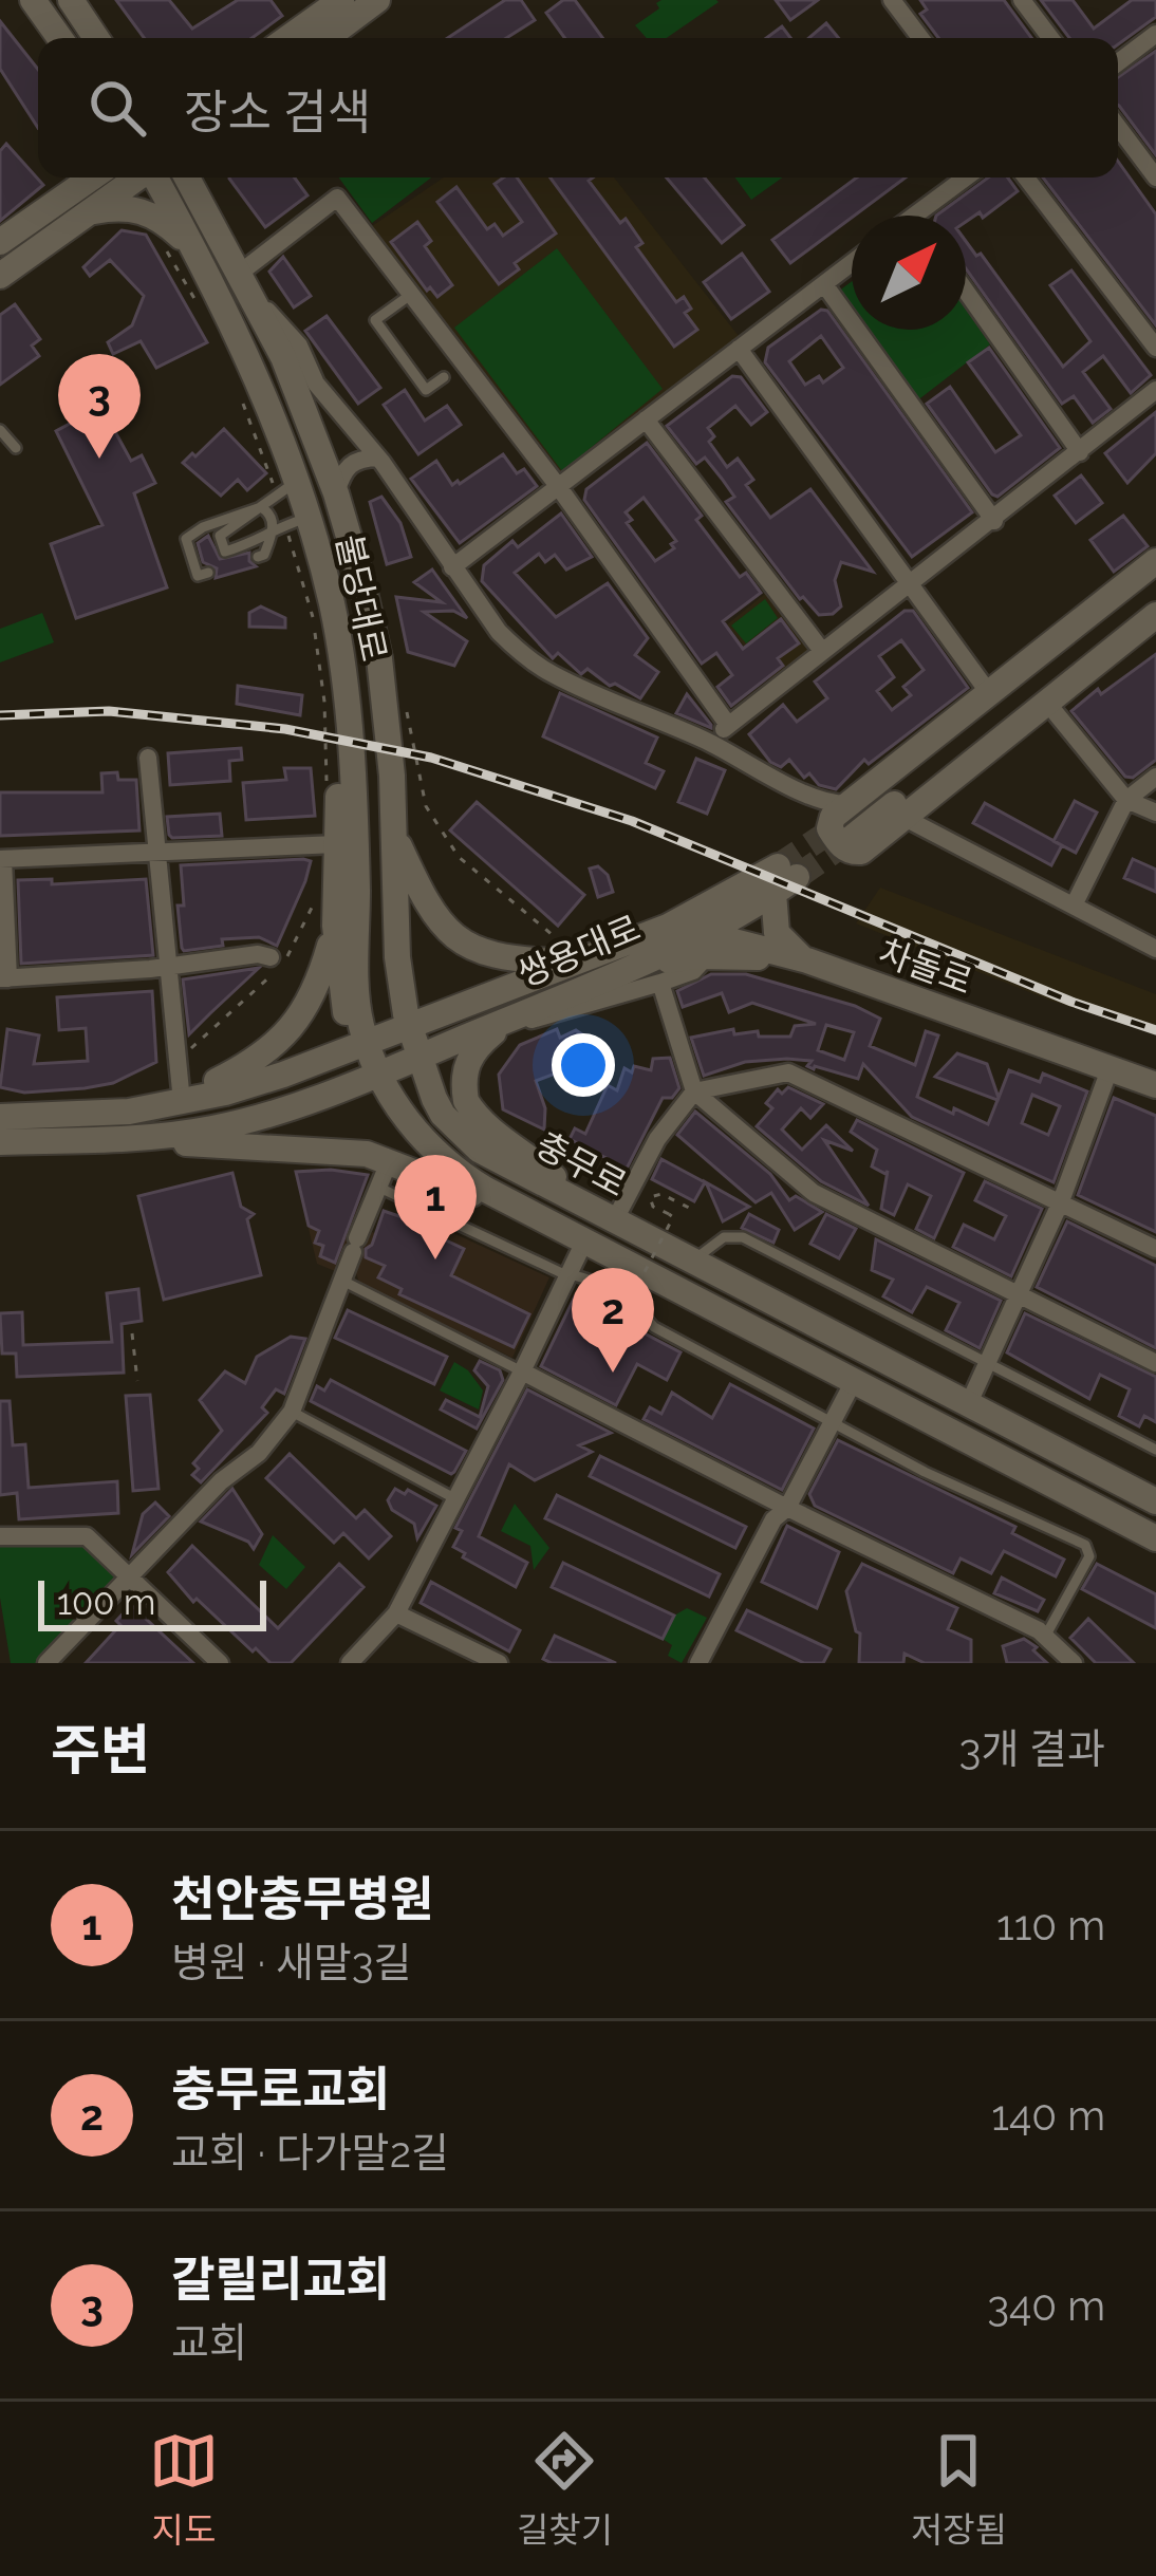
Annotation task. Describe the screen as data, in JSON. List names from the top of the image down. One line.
{"streets":{"main road":["불당대로","쌍용대로","차돌로","충무로"]},"crossings":[["불당대로","쌍용대로"],["불당대로","충무로"],["쌍용대로","차돌로"],["쌍용대로","충무로"]],"scale_bar":"100 m","north":"top right","page":{"search":"장소 검색","pins":["3","1","2"],"scale":"100 m","heading":["주변","3개 결과"],"list":[{"mark":"1","name":"천안충무병원","note":"병원 · 새말3길","value":"110 m"},{"mark":"2","name":"충무로교회","note":"교회 · 다가말2길","value":"140 m"},{"mark":"3","name":"갈릴리교회","note":"교회","value":"340 m"}],"nav":["지도","길찾기","저장됨"]}}
